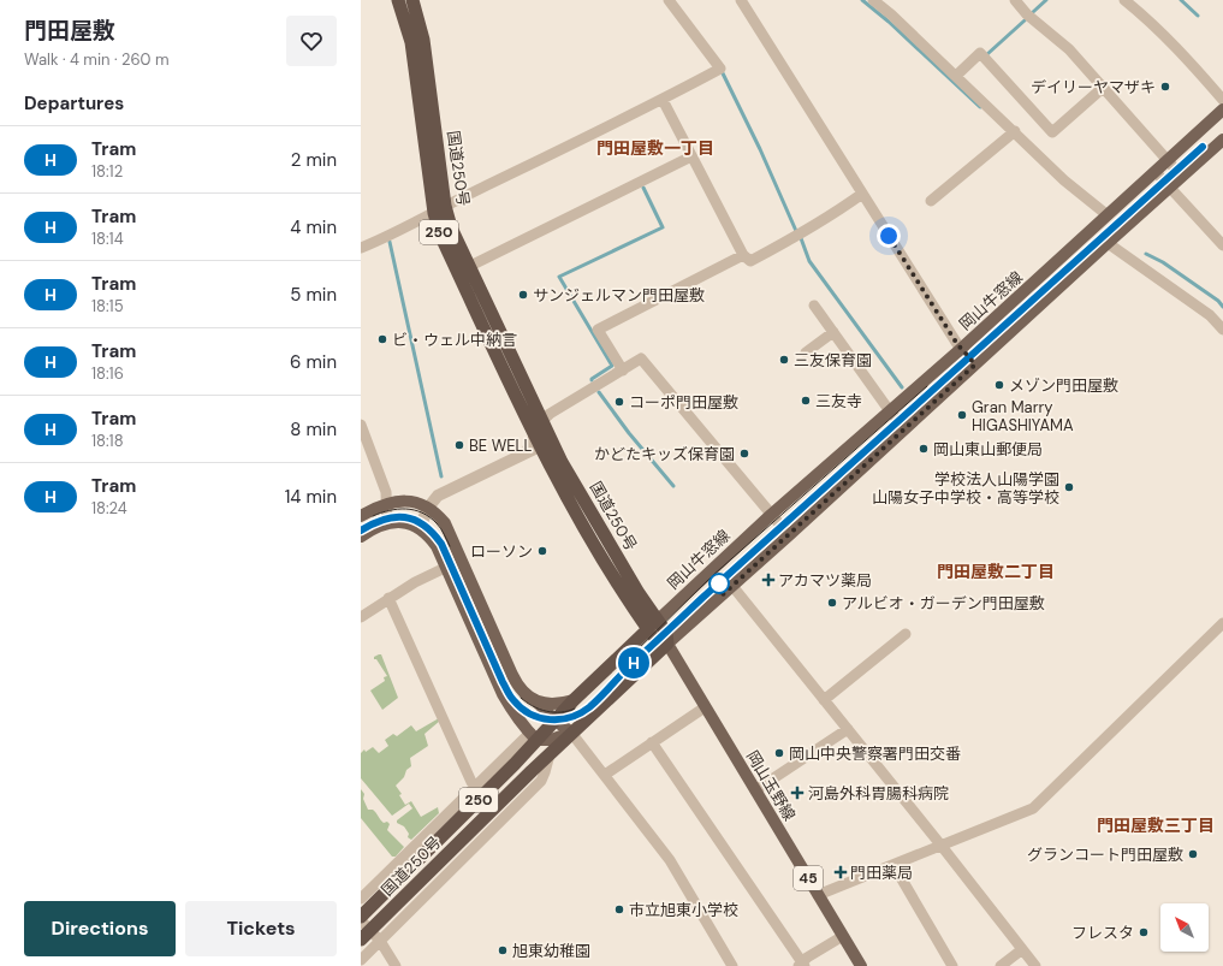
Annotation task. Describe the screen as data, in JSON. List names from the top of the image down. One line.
{"streets":{"highway":["国道250号","250"],"main road":["岡山牛窓線","岡山玉野線","45"]},"crossings":[["国道250号","岡山牛窓線"],["国道250号","岡山玉野線"]],"districts":["門田屋敷一丁目","門田屋敷二丁目","門田屋敷三丁目"],"places":{"other":["デイリーヤマザキ","サンジェルマン門田屋敷","ビ・ウェル中納言","三友保育園","メゾン門田屋敷","三友寺","コーポ門田屋敷","Gran Marry HIGASHIYAMA","BE WELL","岡山東山郵便局","かどたキッズ保育園","学校法人山陽学園 山陽女子中学校・高等学校","ローソン","アルビオ・ガーデン門田屋敷","岡山中央警察署門田交番","グランコート門田屋敷","市立旭東小学校","フレスタ","旭東幼稚園"],"health":["アカマツ薬局","河島外科胃腸科病院","門田薬局"]},"lines":["tram line H"],"north":"top left","page":{"heading":[["門田屋敷","Walk · 4 min · 260 m"],"Departures"],"on_map":"H","list":[{"mark":"H","name":"Tram","note":"18:12","value":"2 min"},{"mark":"H","name":"Tram","note":"18:14","value":"4 min"},{"mark":"H","name":"Tram","note":"18:15","value":"5 min"},{"mark":"H","name":"Tram","note":"18:16","value":"6 min"},{"mark":"H","name":"Tram","note":"18:18","value":"8 min"},{"mark":"H","name":"Tram","note":"18:24","value":"14 min"}],"buttons":["Directions","Tickets"]}}
